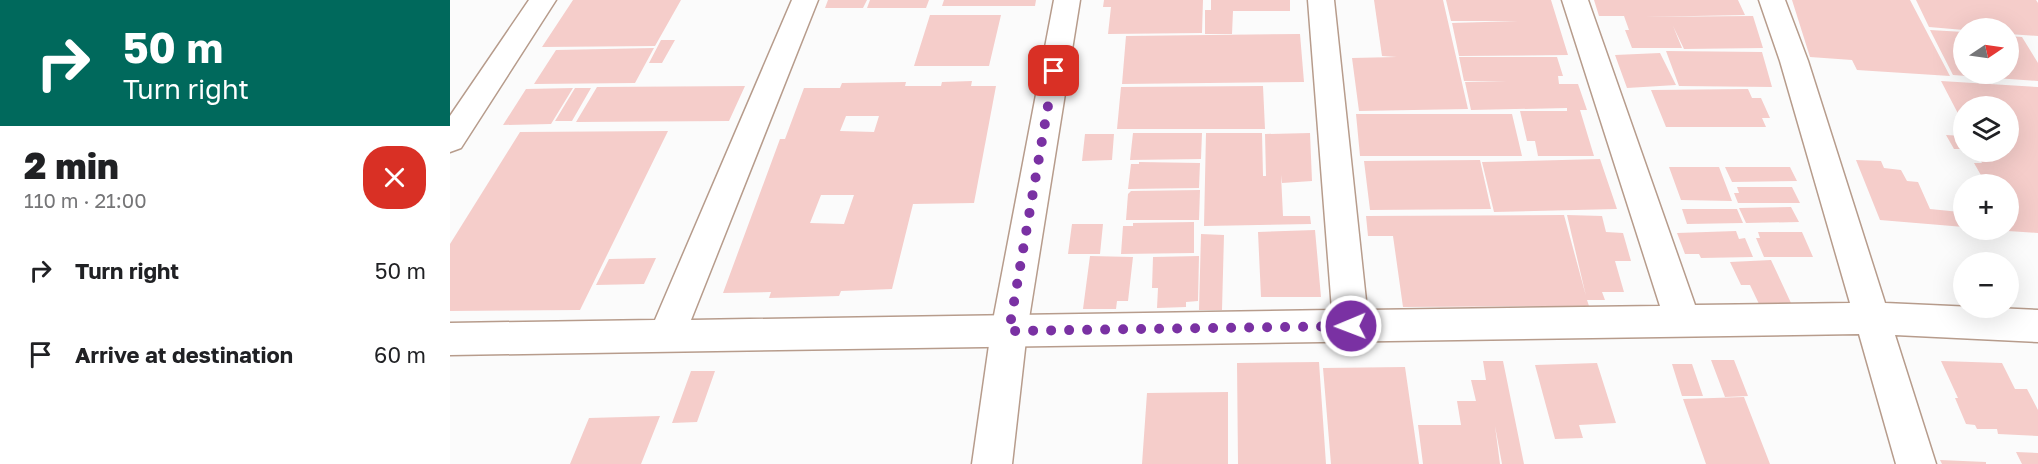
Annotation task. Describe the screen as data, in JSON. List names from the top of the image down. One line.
{"north":"right","page":{"turn":["50 m","Turn right"],"map_buttons":["+","−"],"heading":["2 min","110 m · 21:00"],"list":[{"name":"Turn right","value":"50 m"},{"name":"Arrive at destination","value":"60 m"}]}}
